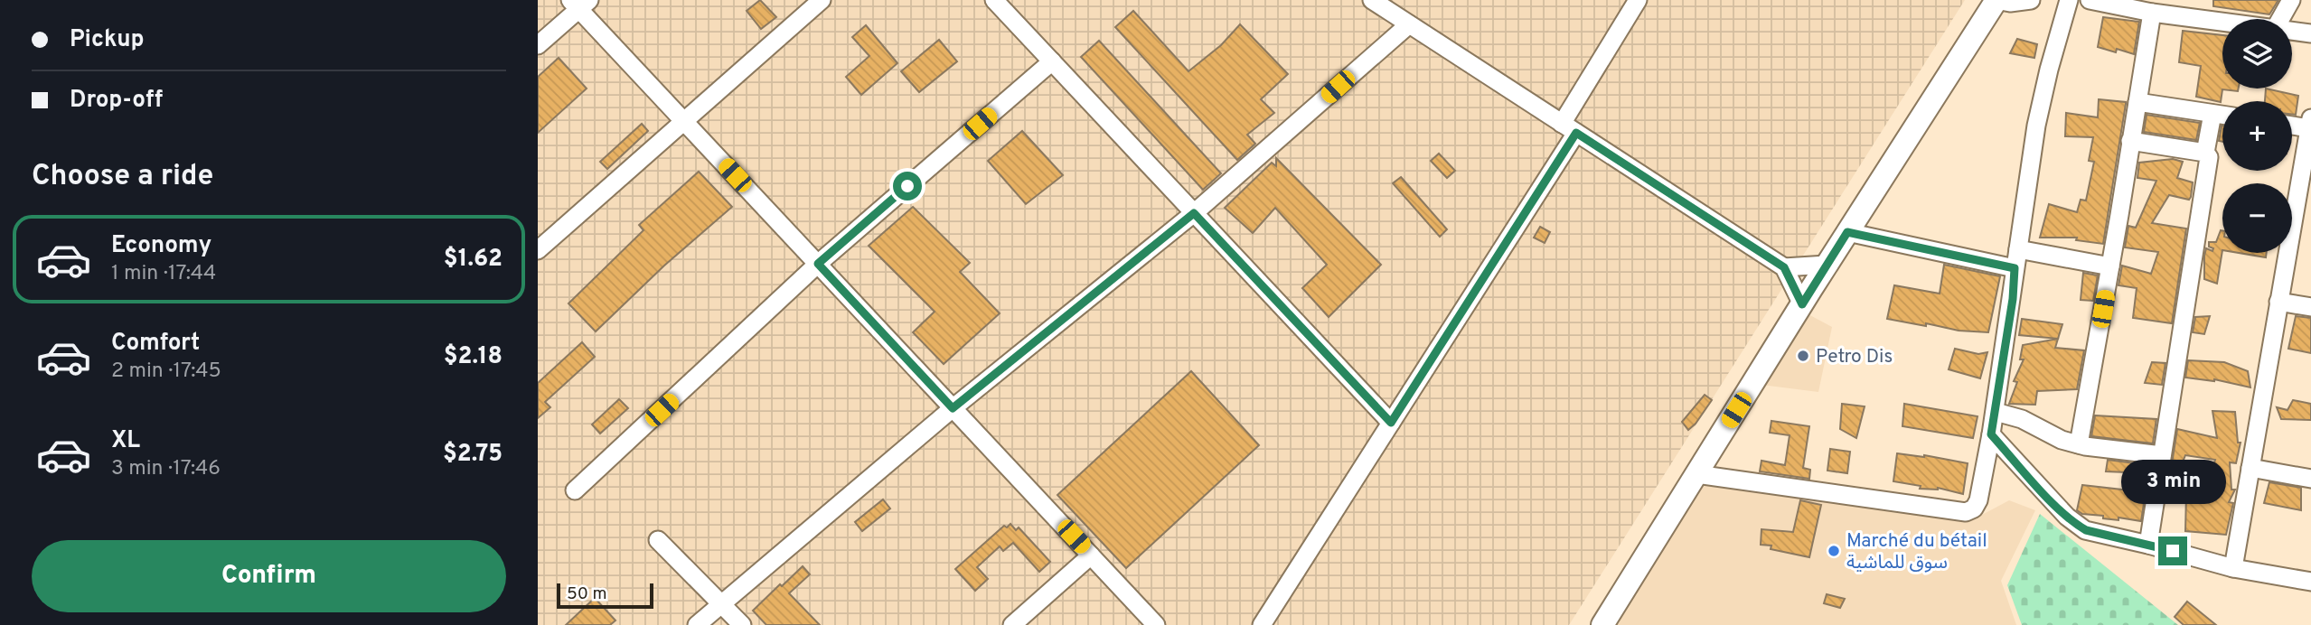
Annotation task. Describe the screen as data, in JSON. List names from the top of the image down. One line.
{"places":["Petro Dis","Marché du bétail سوق للماشية"],"scale_bar":"50 m","page":{"banner":["Pickup","Drop-off"],"map_buttons":["+","−"],"heading":"Choose a ride","list":[{"name":"Economy","note":"1 min · 17:44","value":"$1.62"},{"name":"Comfort","note":"2 min · 17:45","value":"$2.18"},{"name":"XL","note":"3 min · 17:46","value":"$2.75"}],"bubble":"3 min","buttons":"Confirm","scale":"50 m"}}
